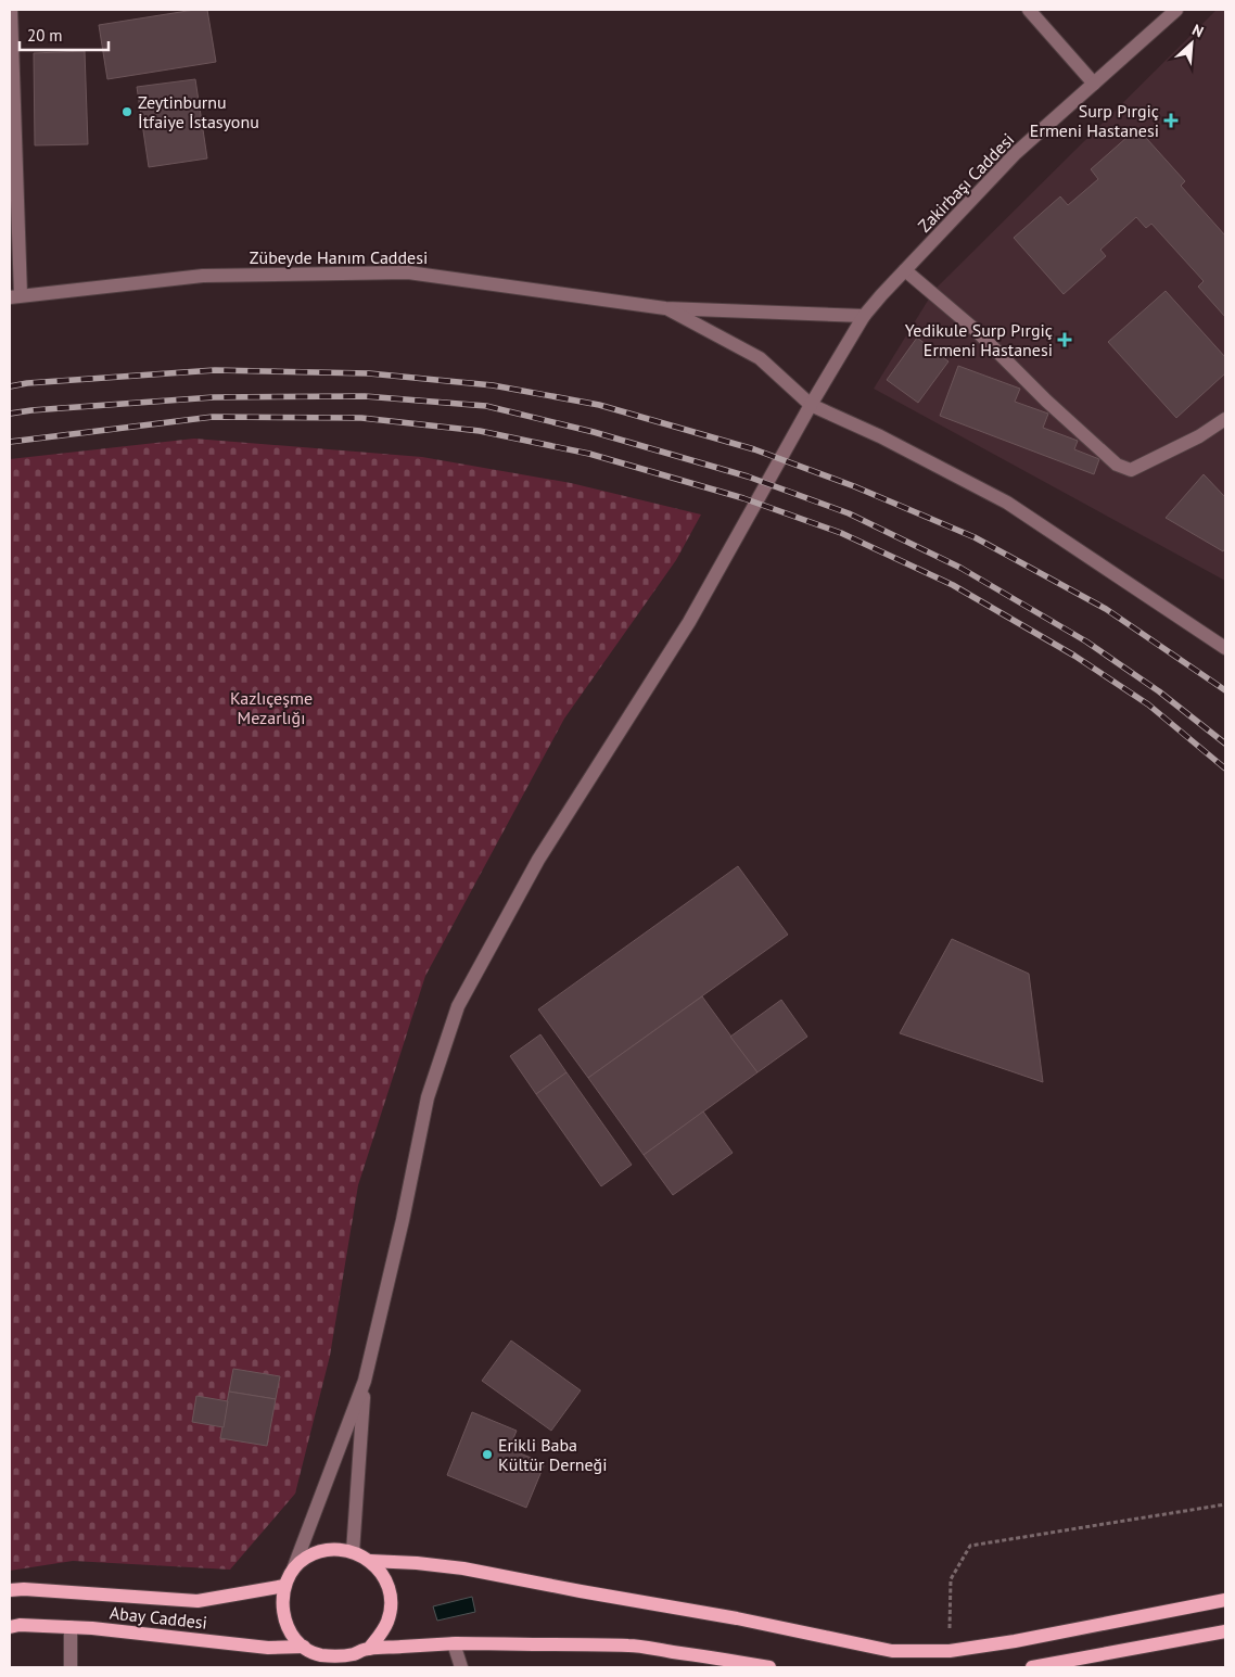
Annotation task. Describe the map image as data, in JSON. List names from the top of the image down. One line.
{"streets":{"main road":["Abay Caddesi"],"street":["Zakirbaşı Caddesi","Zübeyde Hanım Caddesi"]},"parks":["Kazlıçeşme Mezarlığı"],"places":{"other":["Zeytinburnu İtfaiye İstasyonu","Erikli Baba Kültür Derneği"],"health":["Surp Pırgiç Ermeni Hastanesi","Yedikule Surp Pırgiç Ermeni Hastanesi"]},"scale_bar":"20 m","north":"top right"}
